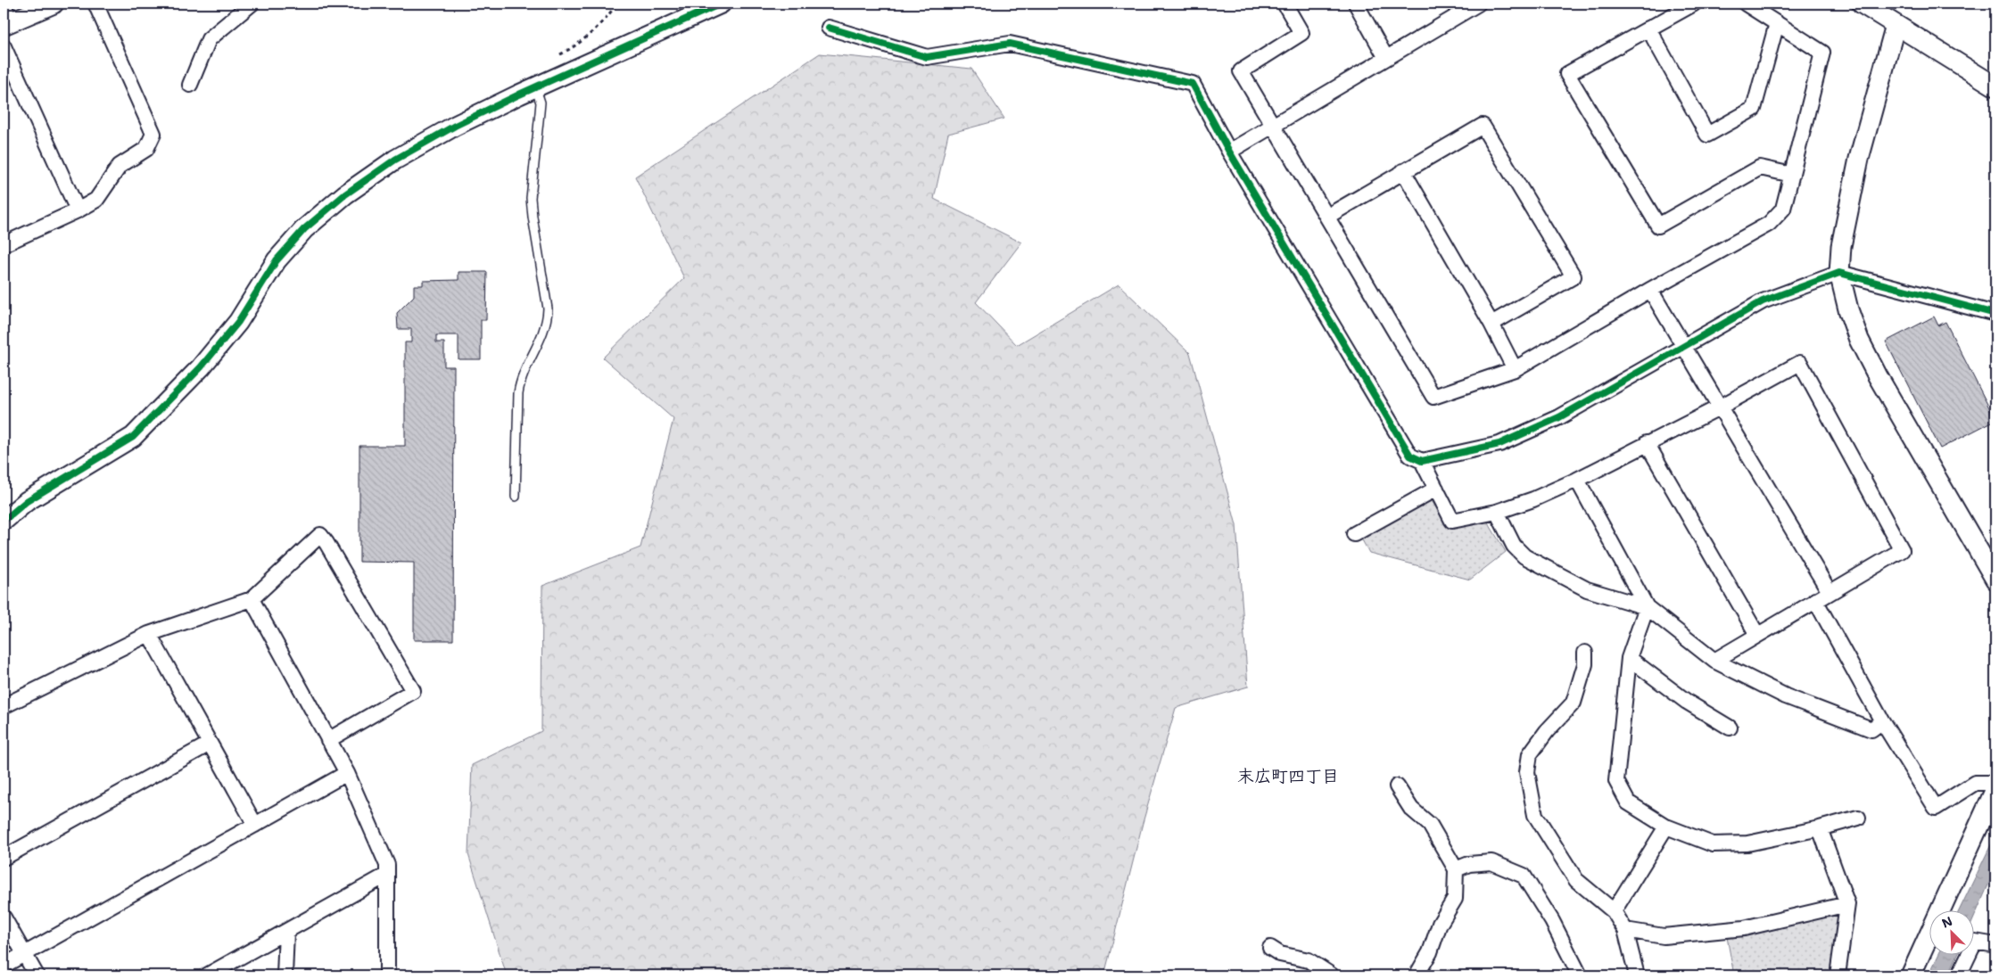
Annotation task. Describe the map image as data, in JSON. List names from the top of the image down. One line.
{"districts":["末広町四丁目"],"north":"top left"}
